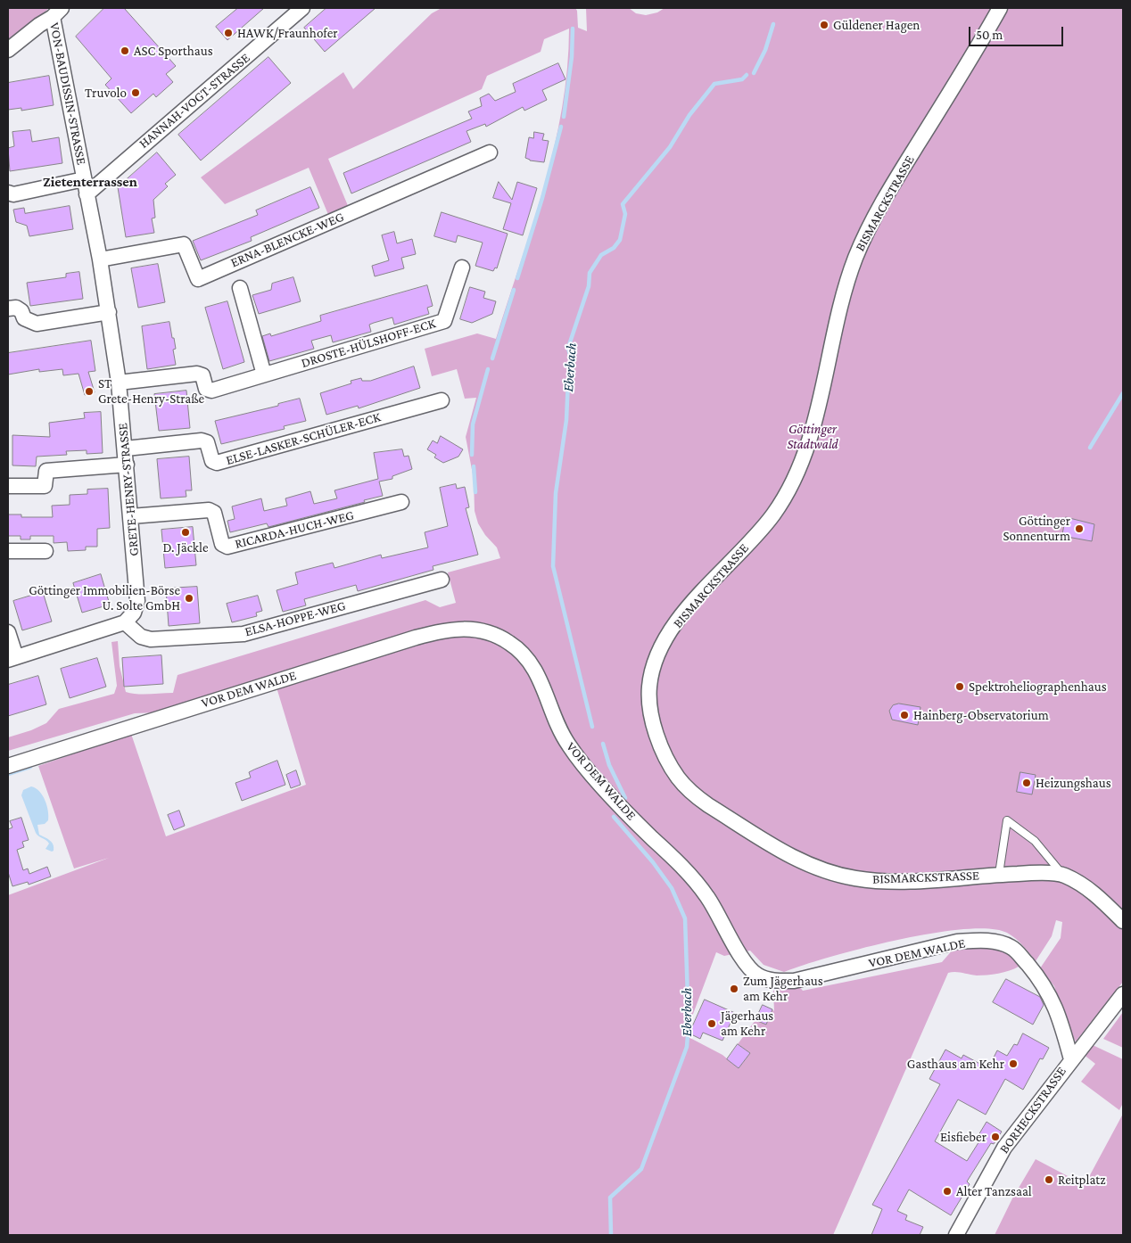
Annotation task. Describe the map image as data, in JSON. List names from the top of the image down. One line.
{"streets":{"street":["VON-BAUDISSIN-STRASSE","HANNAH-VOGT-STRASSE","BISMARCKSTRASSE","ERNA-BLENCKE-WEG","DROSTE-HÜLSHOFF-ECK","ELSE-LASKER-SCHÜLER-ECK","GRETE-HENRY-STRASSE","RICARDA-HUCH-WEG","ELSA-HOPPE-WEG","VOR DEM WALDE","BORHECKSTRASSE"]},"crossings":[["VON-BAUDISSIN-STRASSE","GRETE-HENRY-STRASSE"],["HANNAH-VOGT-STRASSE","GRETE-HENRY-STRASSE"],["ERNA-BLENCKE-WEG","GRETE-HENRY-STRASSE"],["DROSTE-HÜLSHOFF-ECK","GRETE-HENRY-STRASSE"],["ELSE-LASKER-SCHÜLER-ECK","GRETE-HENRY-STRASSE"],["GRETE-HENRY-STRASSE","RICARDA-HUCH-WEG"],["GRETE-HENRY-STRASSE","ELSA-HOPPE-WEG"],["VOR DEM WALDE","BORHECKSTRASSE"]],"districts":["Zietenterrassen"],"water":["Eberbach"],"parks":["Göttinger Stadtwald"],"places":["Güldener Hagen","HAWK/Fraunhofer","ASC Sporthaus","Truvolo","ST Grete-Henry-Straße","Göttinger Sonnenturm","D. Jäckle","Göttinger Immobilien-Börse U. Solte GmbH","Spektroheliographenhaus","Hainberg-Observatorium","Heizungshaus","Zum Jägerhaus am Kehr","Jägerhaus am Kehr","Gasthaus am Kehr","Eisfieber","Reitplatz","Alter Tanzsaal"],"scale_bar":"50 m"}
